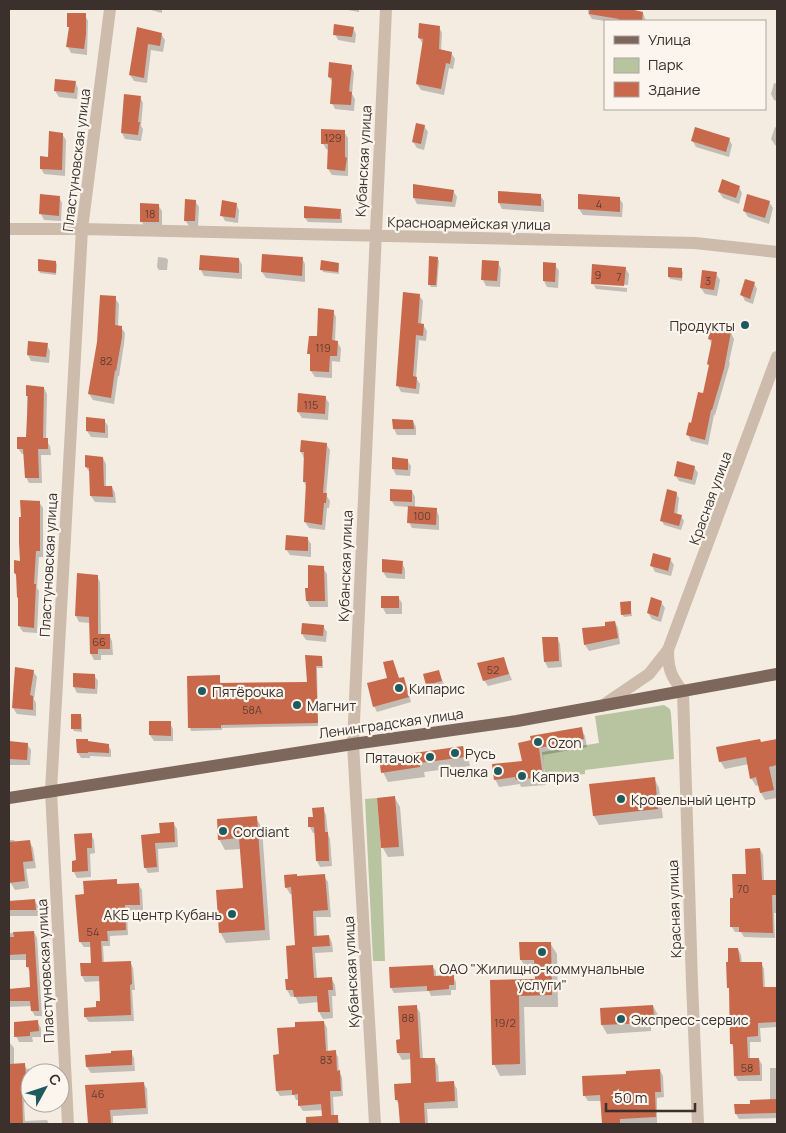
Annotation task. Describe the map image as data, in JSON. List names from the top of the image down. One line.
{"streets":{"main road":["Ленинградская улица"],"street":["Пластуновская улица","Кубанская улица","Красноармейская улица","Красная улица"]},"crossings":[["Пластуновская улица","Красноармейская улица"],["Пластуновская улица","Ленинградская улица"],["Кубанская улица","Красноармейская улица"],["Кубанская улица","Ленинградская улица"],["Красная улица","Ленинградская улица"]],"places":["Продукты","Кипарис","Пятёрочка","Магнит","Ozon","Русь","Пятачок","Пчелка","Каприз","Кровельный центр","Cordiant","АКБ центр Кубань","ОАО \"Жилищно-коммунальные услуги\"","Экспресс-сервис"],"house_numbers":["129","4","18","9","7","3","119","82","115","100","66","52","58А","70","54","88","19/2","83","58","46"],"legend":["Улица","Парк","Здание"],"scale_bar":"50 m","north":"top right"}
